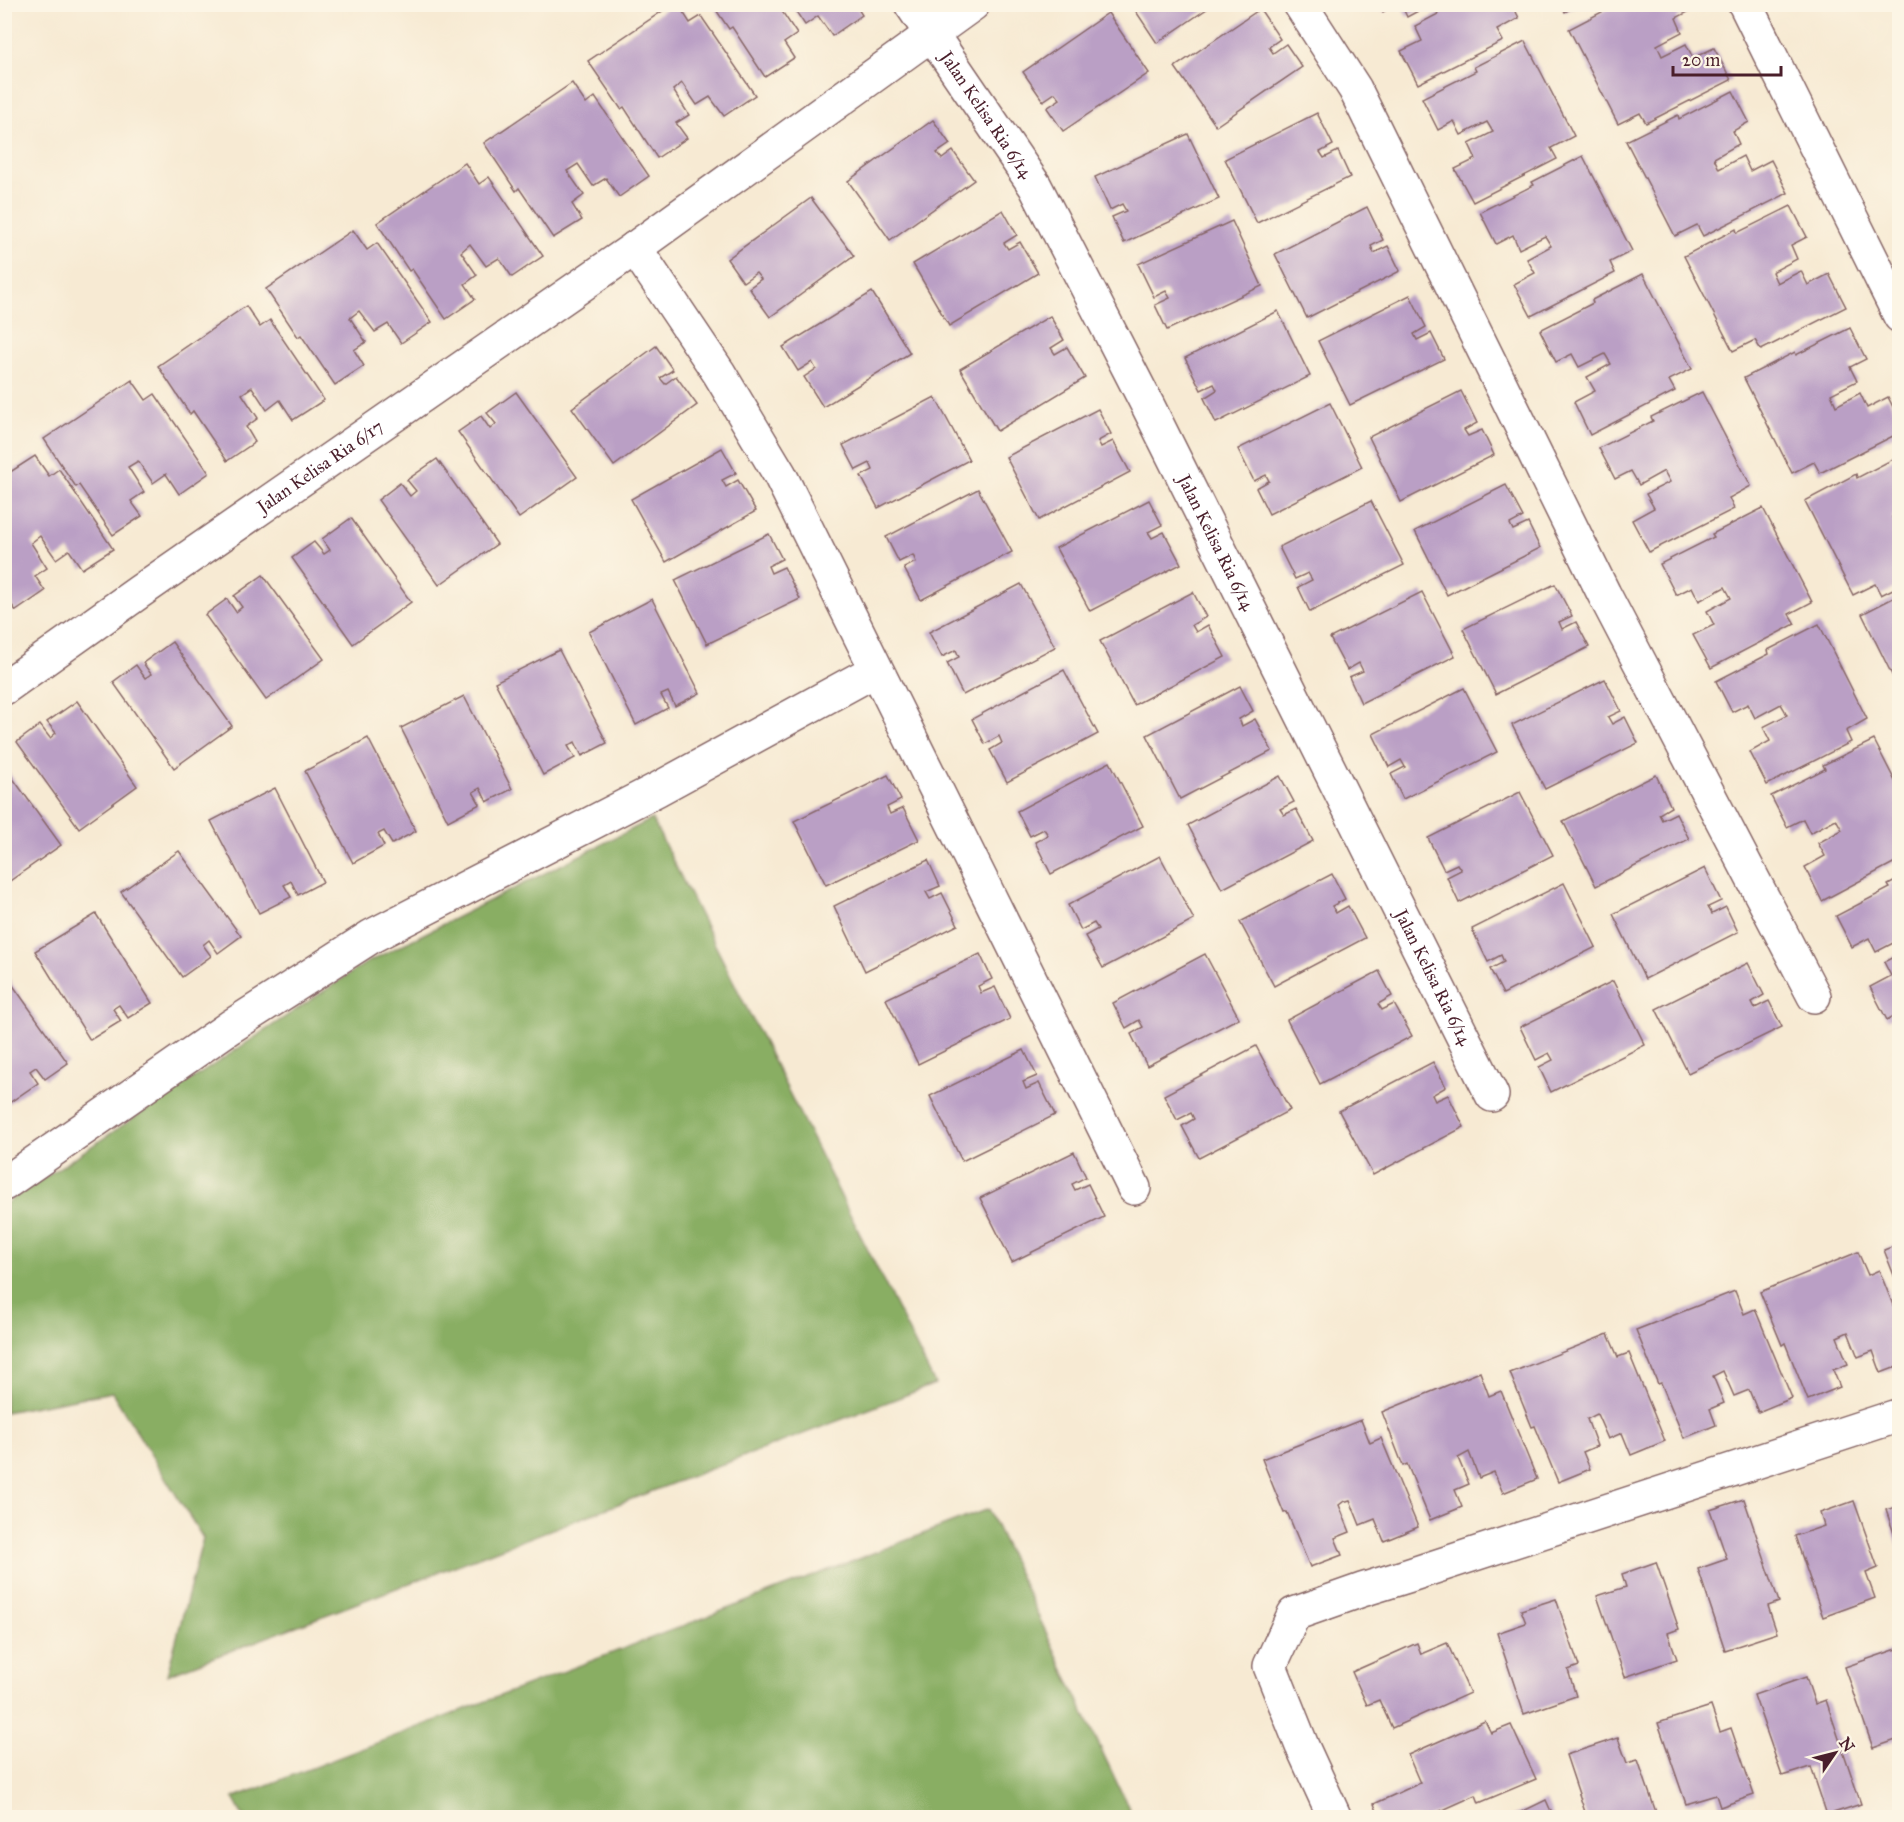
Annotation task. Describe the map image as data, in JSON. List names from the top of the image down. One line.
{"streets":{"street":["Jalan Kelisa Ria 6/14","Jalan Kelisa Ria 6/17"]},"crossings":[["Jalan Kelisa Ria 6/14","Jalan Kelisa Ria 6/17"]],"scale_bar":"20 m","north":"top right"}
